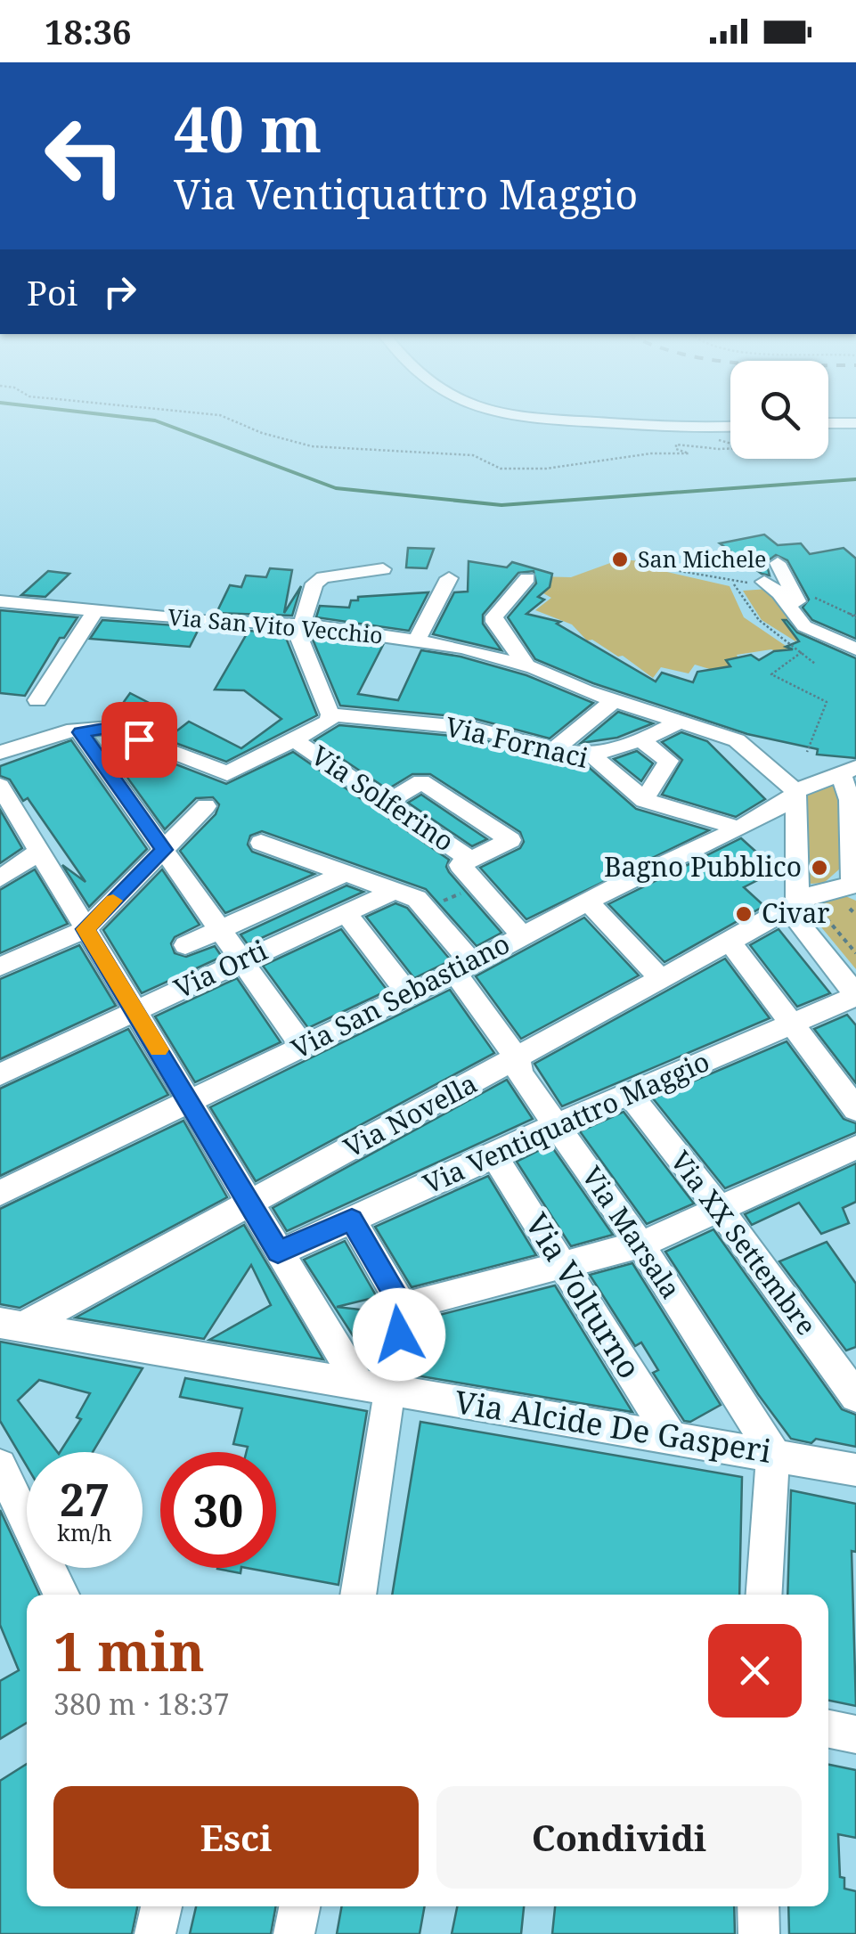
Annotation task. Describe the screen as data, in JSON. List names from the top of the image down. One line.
{"streets":{"street":["Via San Vito Vecchio","Via Fornaci","Via Solferino","Via Orti","Via San Sebastiano","Via Novella","Via Ventiquattro Maggio","Via Marsala","Via XX Settembre","Via Volturno","Via Alcide De Gasperi"]},"crossings":[["Via San Vito Vecchio","Via San Sebastiano"],["Via Fornaci","Via San Sebastiano"],["Via Solferino","Via San Sebastiano"],["Via San Sebastiano","Via Marsala"],["Via Novella","Via Marsala"],["Via Novella","Via Alcide De Gasperi"],["Via Ventiquattro Maggio","Via Marsala"],["Via Ventiquattro Maggio","Via XX Settembre"],["Via Ventiquattro Maggio","Via Volturno"],["Via Marsala","Via Alcide De Gasperi"],["Via Volturno","Via Alcide De Gasperi"]],"places":["San Michele","Bagno Pubblico","Civar"],"page":{"status":"18:36","turn":["40 m","Via Ventiquattro Maggio"],"then":"Poi","speed":"27 km/h","limit":"30","heading":["1 min","380 m · 18:37"],"buttons":["Esci","Condividi"]}}
